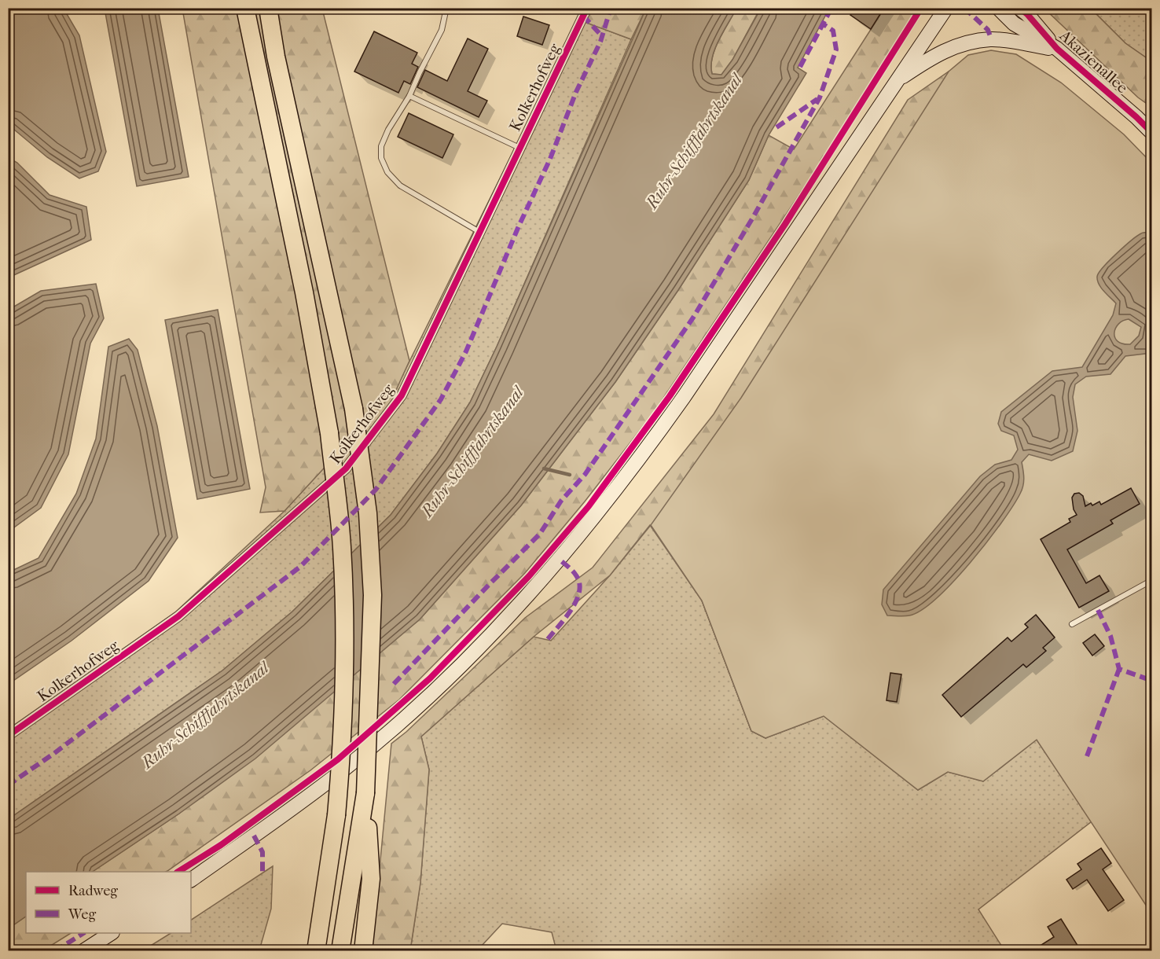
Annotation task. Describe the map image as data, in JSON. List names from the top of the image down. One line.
{"streets":{"main road":["Akazienallee"],"street":["Kolkerhofweg"]},"water":["Ruhr-Schifffahrtskanal"],"legend":["Radweg","Weg"]}
